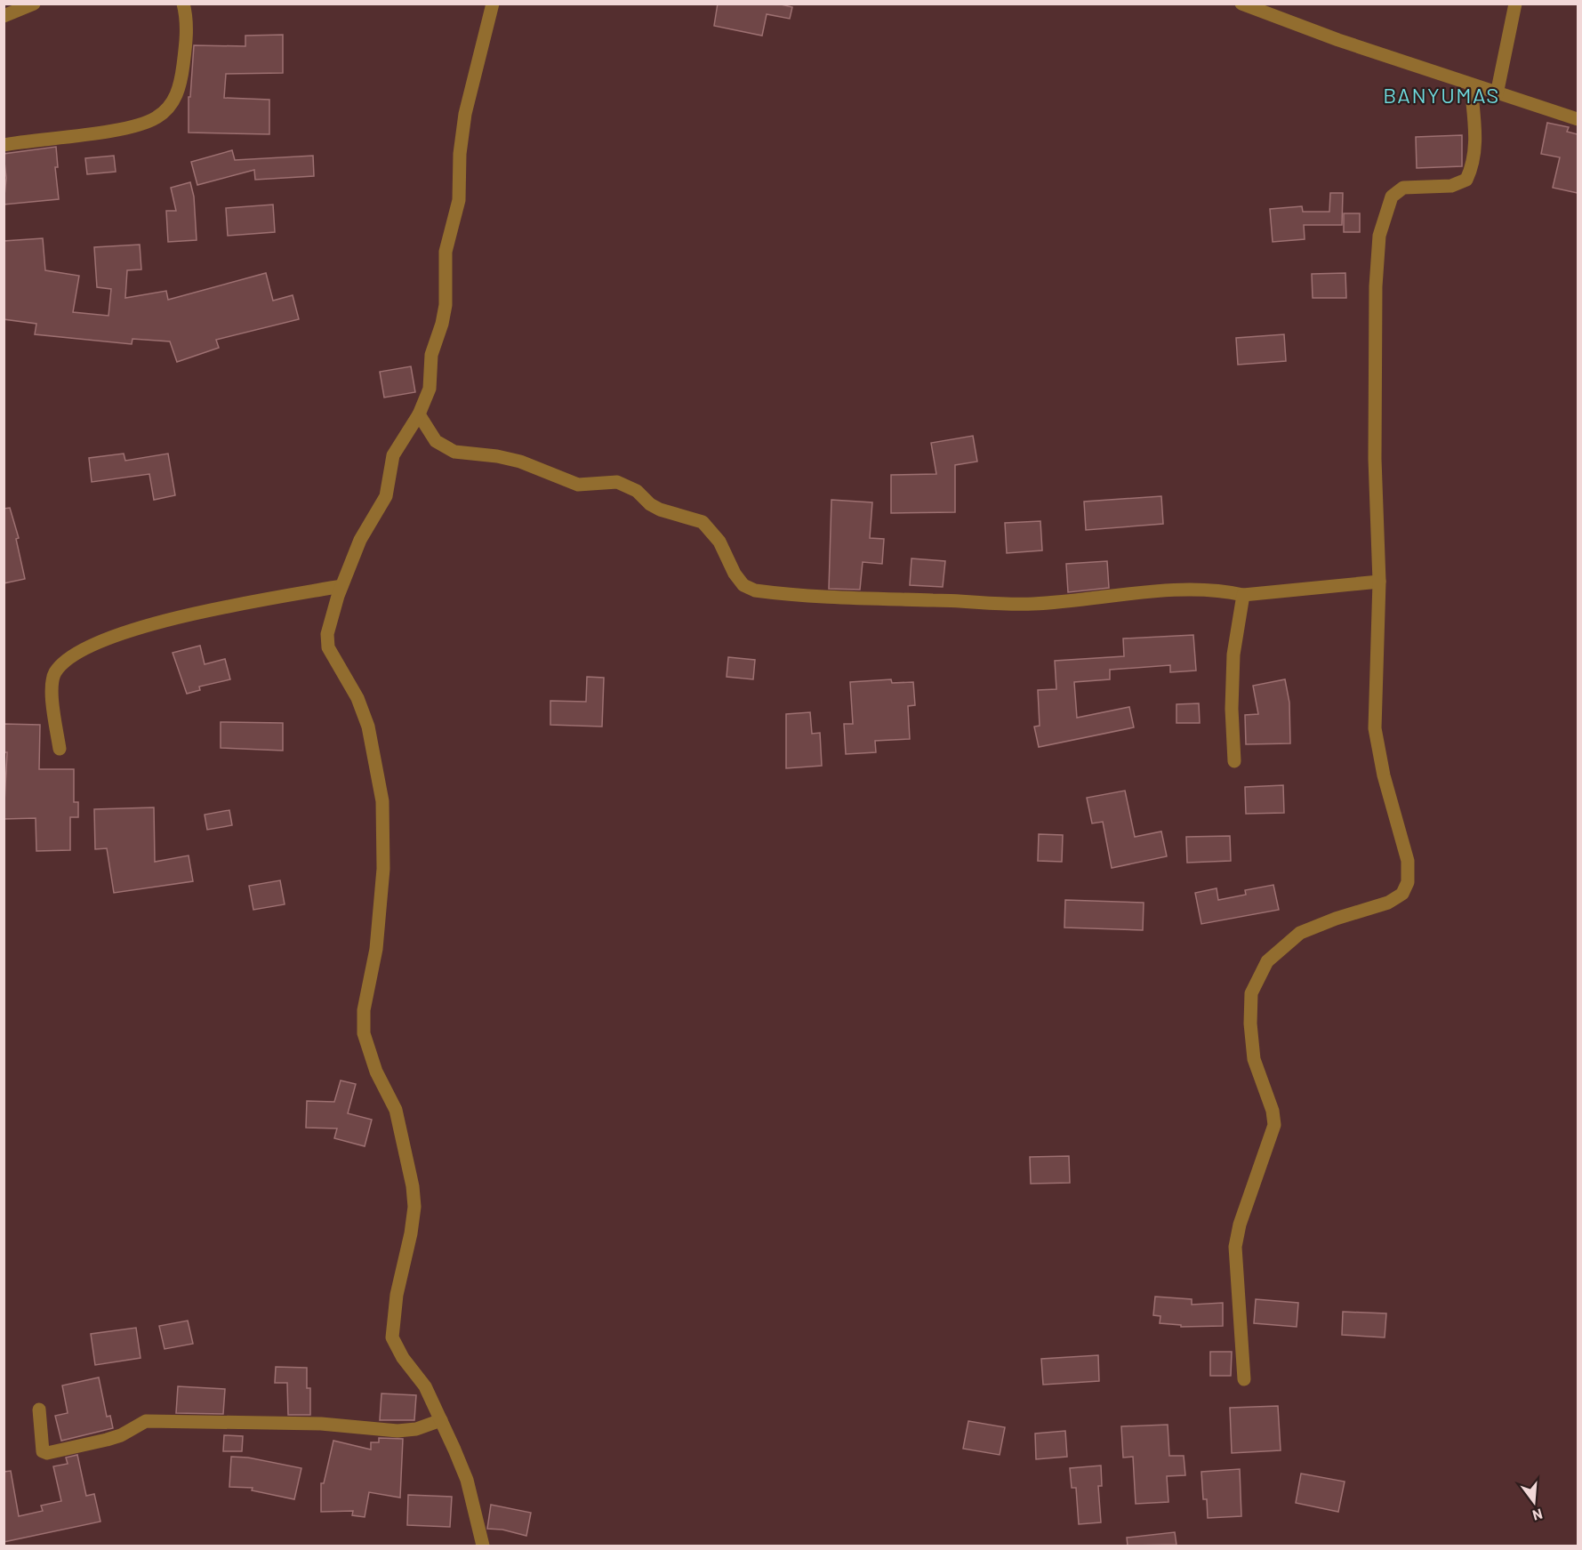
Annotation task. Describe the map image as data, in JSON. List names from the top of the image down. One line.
{"districts":["BANYUMAS"],"north":"bottom"}
